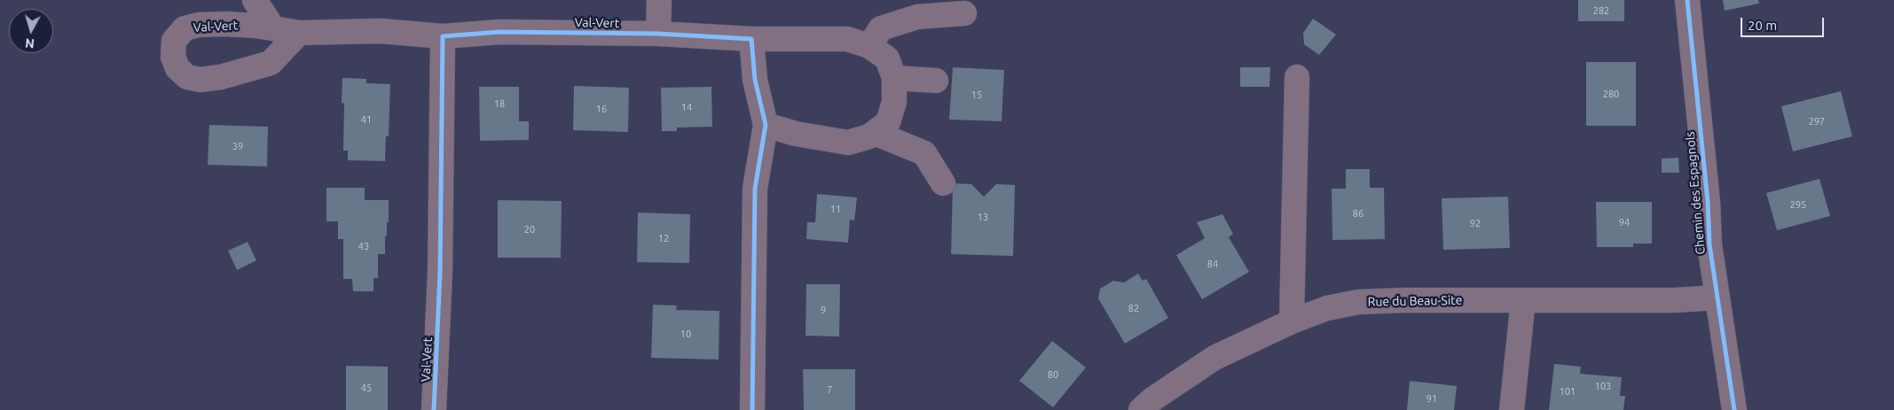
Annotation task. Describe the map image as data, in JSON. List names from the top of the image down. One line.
{"streets":{"street":["Val-Vert","Chemin des Espagnols","Rue du Beau-Site"]},"crossings":[["Chemin des Espagnols","Rue du Beau-Site"]],"house_numbers":["282","280","15","18","14","16","41","297","39","295","11","86","13","94","92","20","12","43","84","82","9","10","80","103","45","7","101","91"],"scale_bar":"20 m","north":"bottom"}
